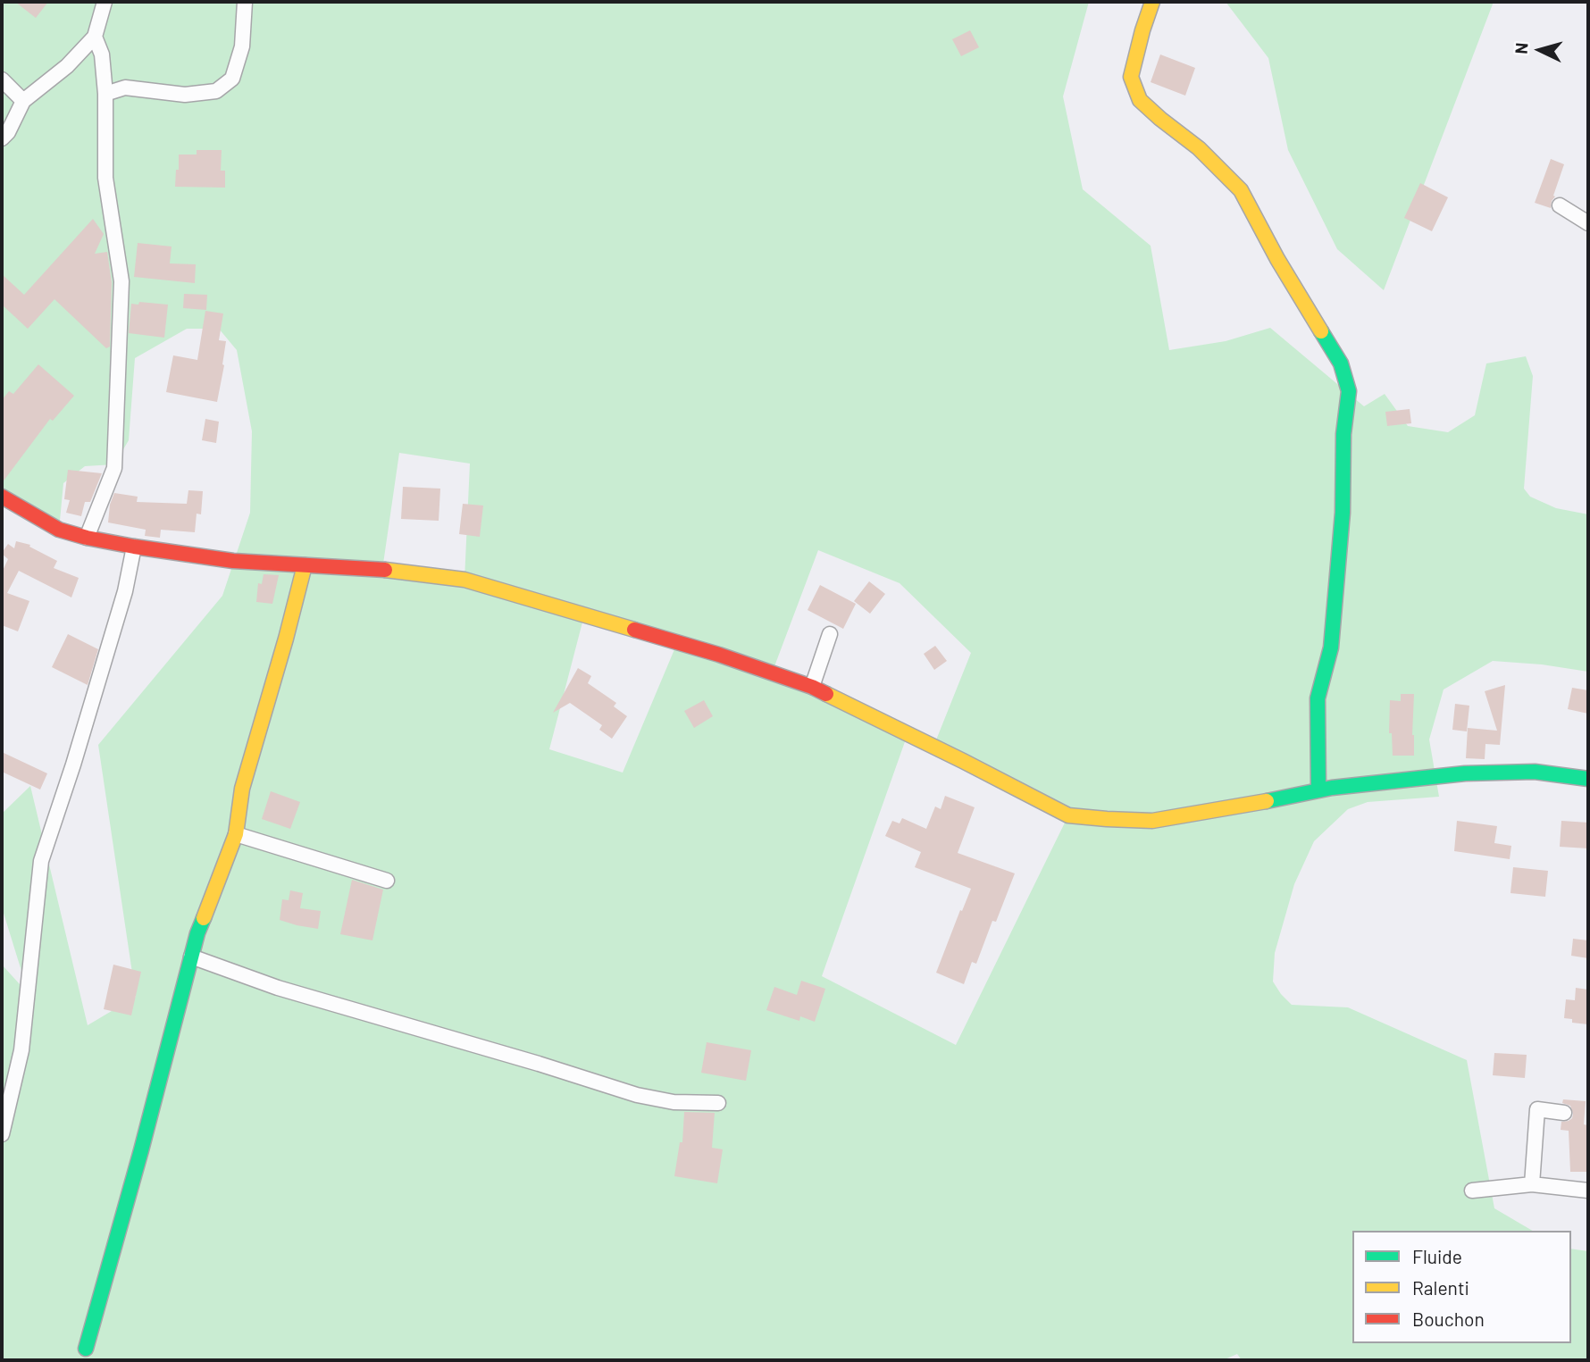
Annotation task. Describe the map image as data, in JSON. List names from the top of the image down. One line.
{"legend":["Fluide","Ralenti","Bouchon"],"north":"left"}
